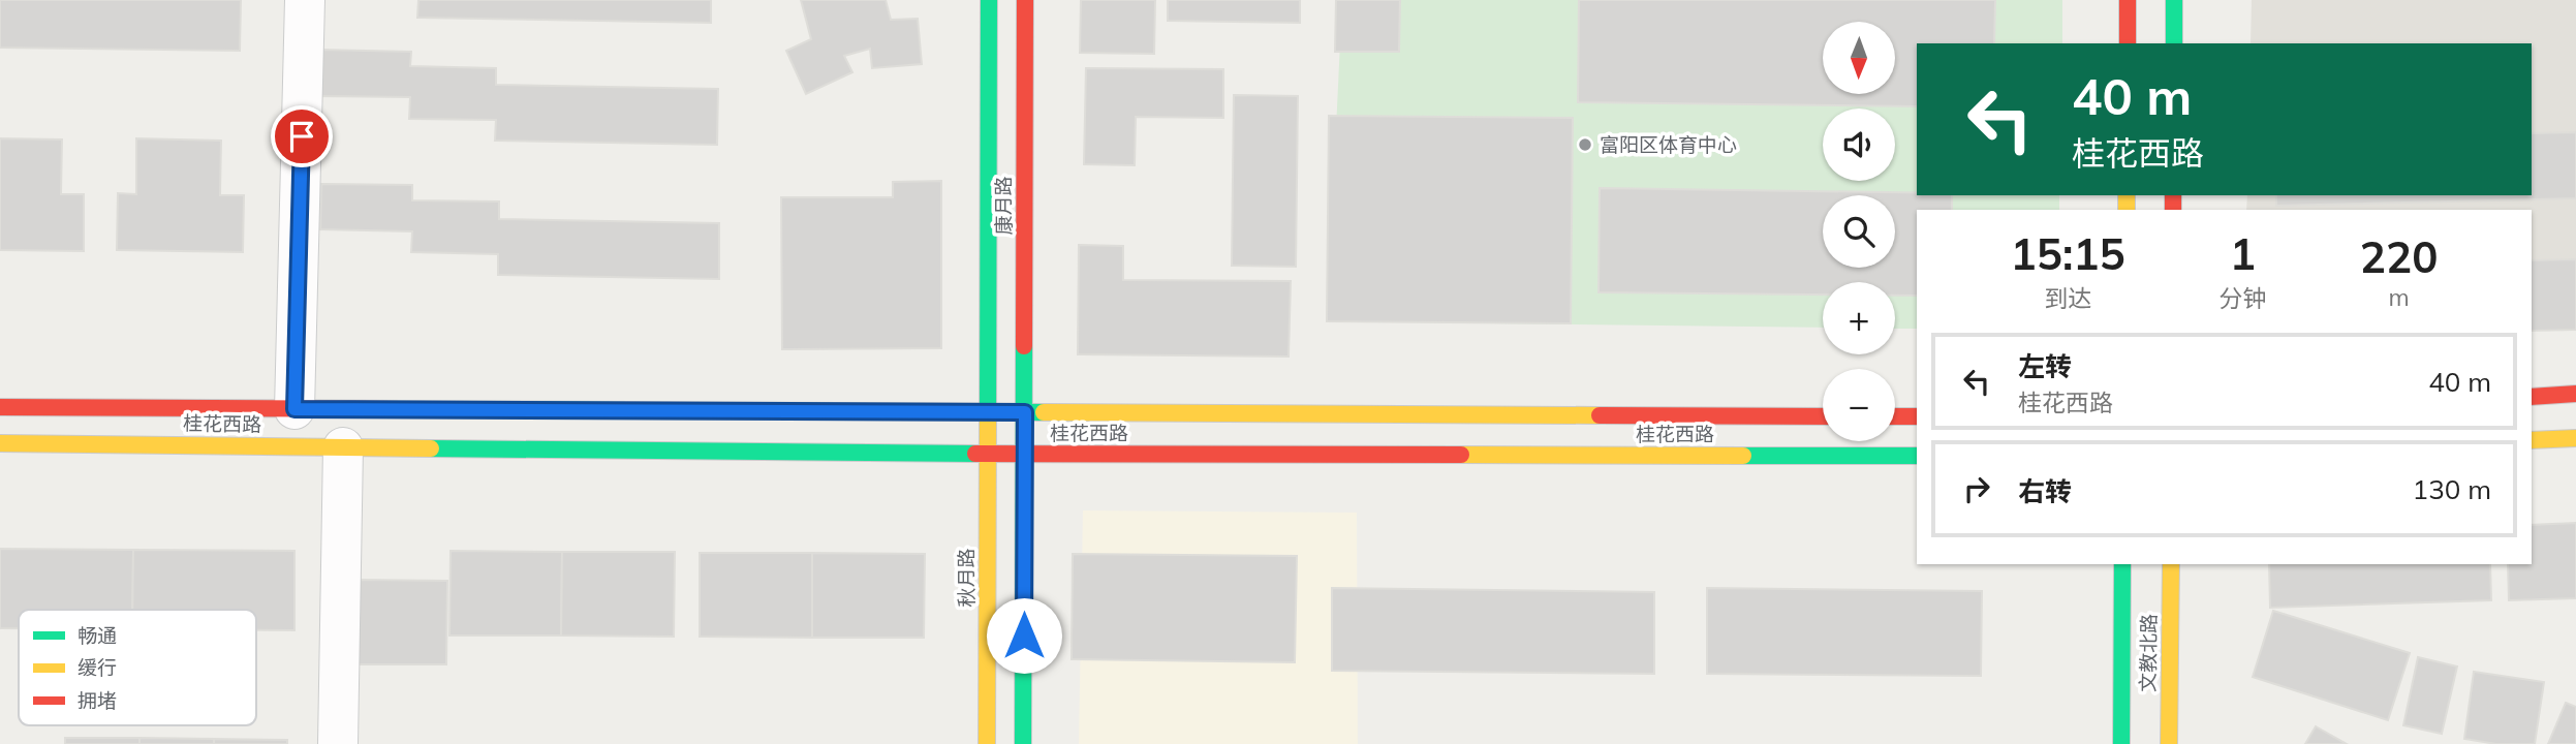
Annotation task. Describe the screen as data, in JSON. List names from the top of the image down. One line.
{"streets":{"main road":["康月路","桂花西路","秋月路","文教北路"]},"crossings":[["康月路","桂花西路"],["康月路","秋月路"],["桂花西路","秋月路"]],"places":["富阳区体育中心"],"legend":["畅通","缓行","拥堵"],"north":"bottom","page":{"map_buttons":["+","−"],"turn":["40 m","桂花西路"],"eta":["15:15","到达","1","分钟","220","m"],"list":[{"name":"左转","note":"桂花西路","value":"40 m"},{"name":"右转","value":"130 m"}]}}
